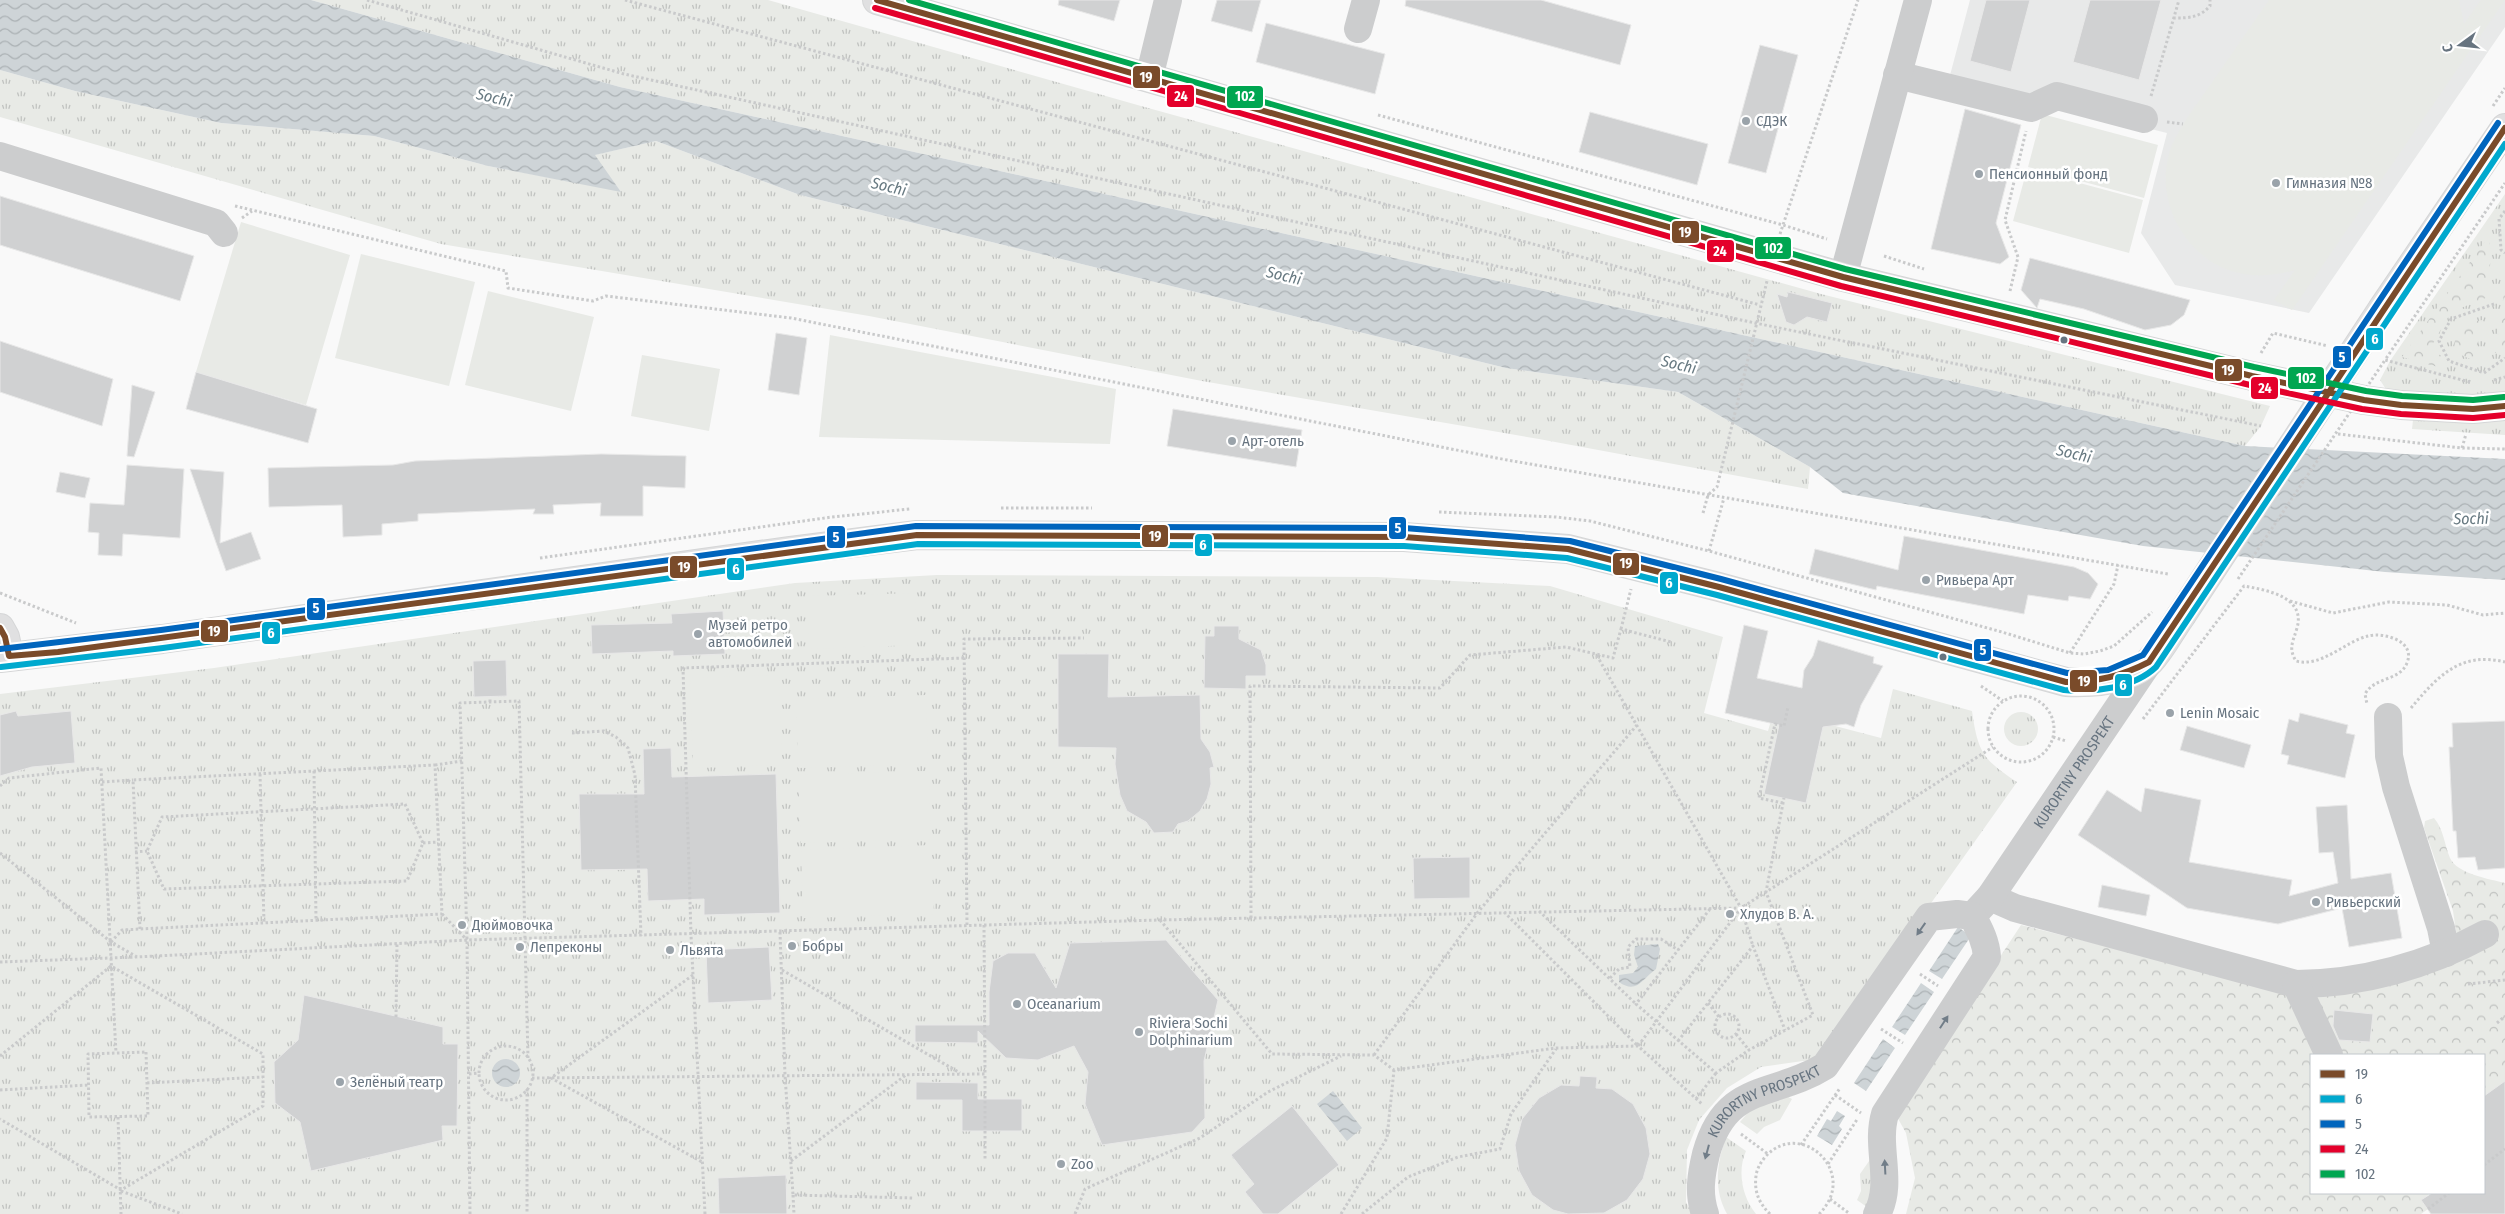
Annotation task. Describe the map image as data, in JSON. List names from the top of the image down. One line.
{"streets":{"main road":["KURORTNY PROSPEKT"]},"water":["Sochi"],"places":["СДЭК","Пенсионный фонд","Гимназия №8","Арт-отель","Ривьера Арт","Музей ретро автомобилей","Lenin Mosaic","Ривьерский","Хлудов В. А.","Дюймовочка","Бобры","Лепреконы","Львята","Oceanarium","Riviera Sochi Dolphinarium","Зелёный театр","Zoo"],"lines":["transit line 19","transit line 102","transit line 24","transit line 5","transit line 6"],"legend":["19","6","5","24","102"],"north":"left"}
